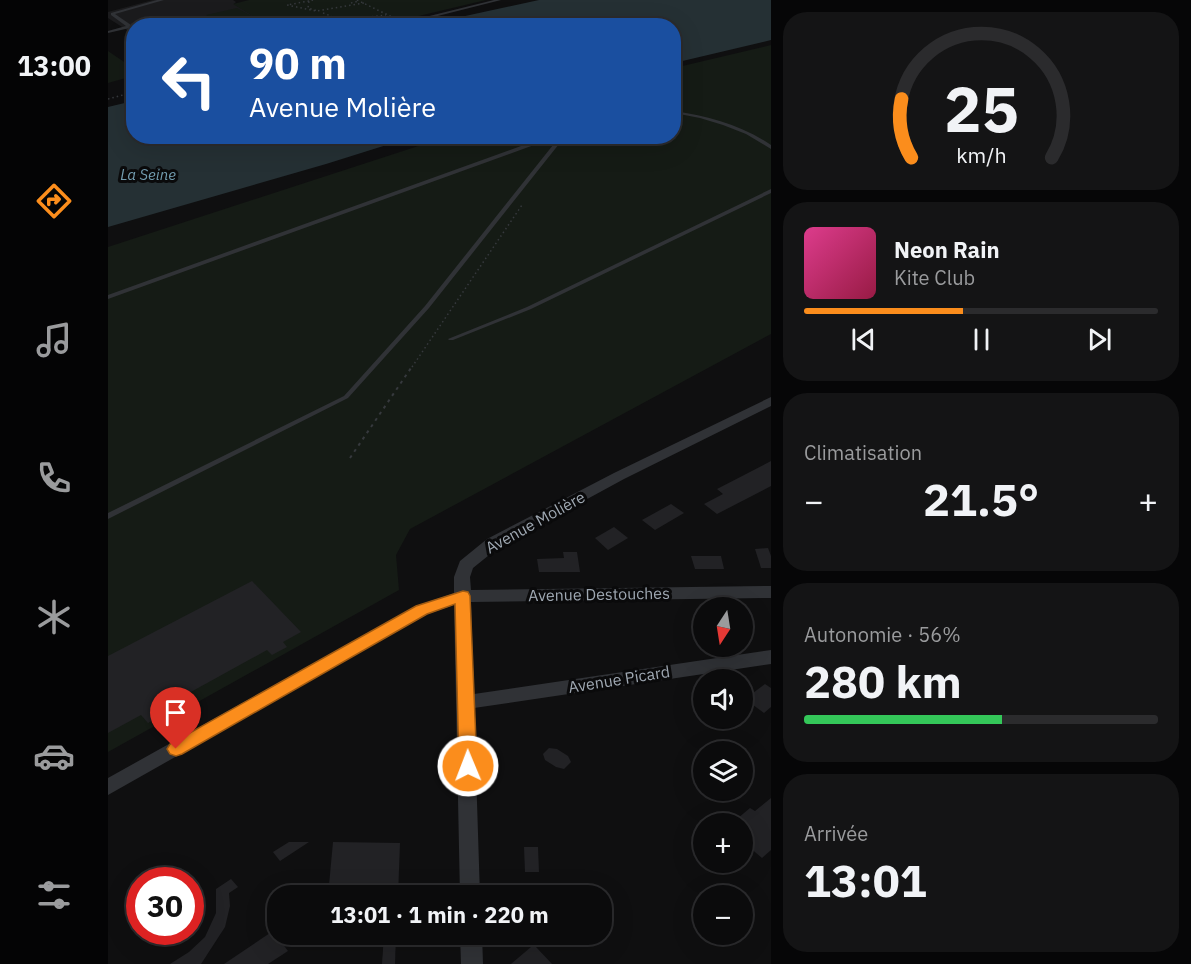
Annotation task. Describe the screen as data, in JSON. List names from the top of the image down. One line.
{"streets":{"street":["Avenue Molière","Avenue Destouches","Avenue Picard"]},"crossings":[["Avenue Molière","Avenue Destouches"],["Avenue Molière","Avenue Picard"]],"water":["La Seine"],"north":"bottom","page":{"tabs":"13:00","turn":["90 m","Avenue Molière"],"song":["Neon Rain","Kite Club"],"tile":["Climatisation",["Autonomie · 56%","280 km"],["Arrivée","13:01"]],"heat":["−","21.5°","+"],"map_buttons":["+","−"],"limit":"30","trip":"13:01 · 1 min · 220 m","gauge":["25","km/h"]}}
